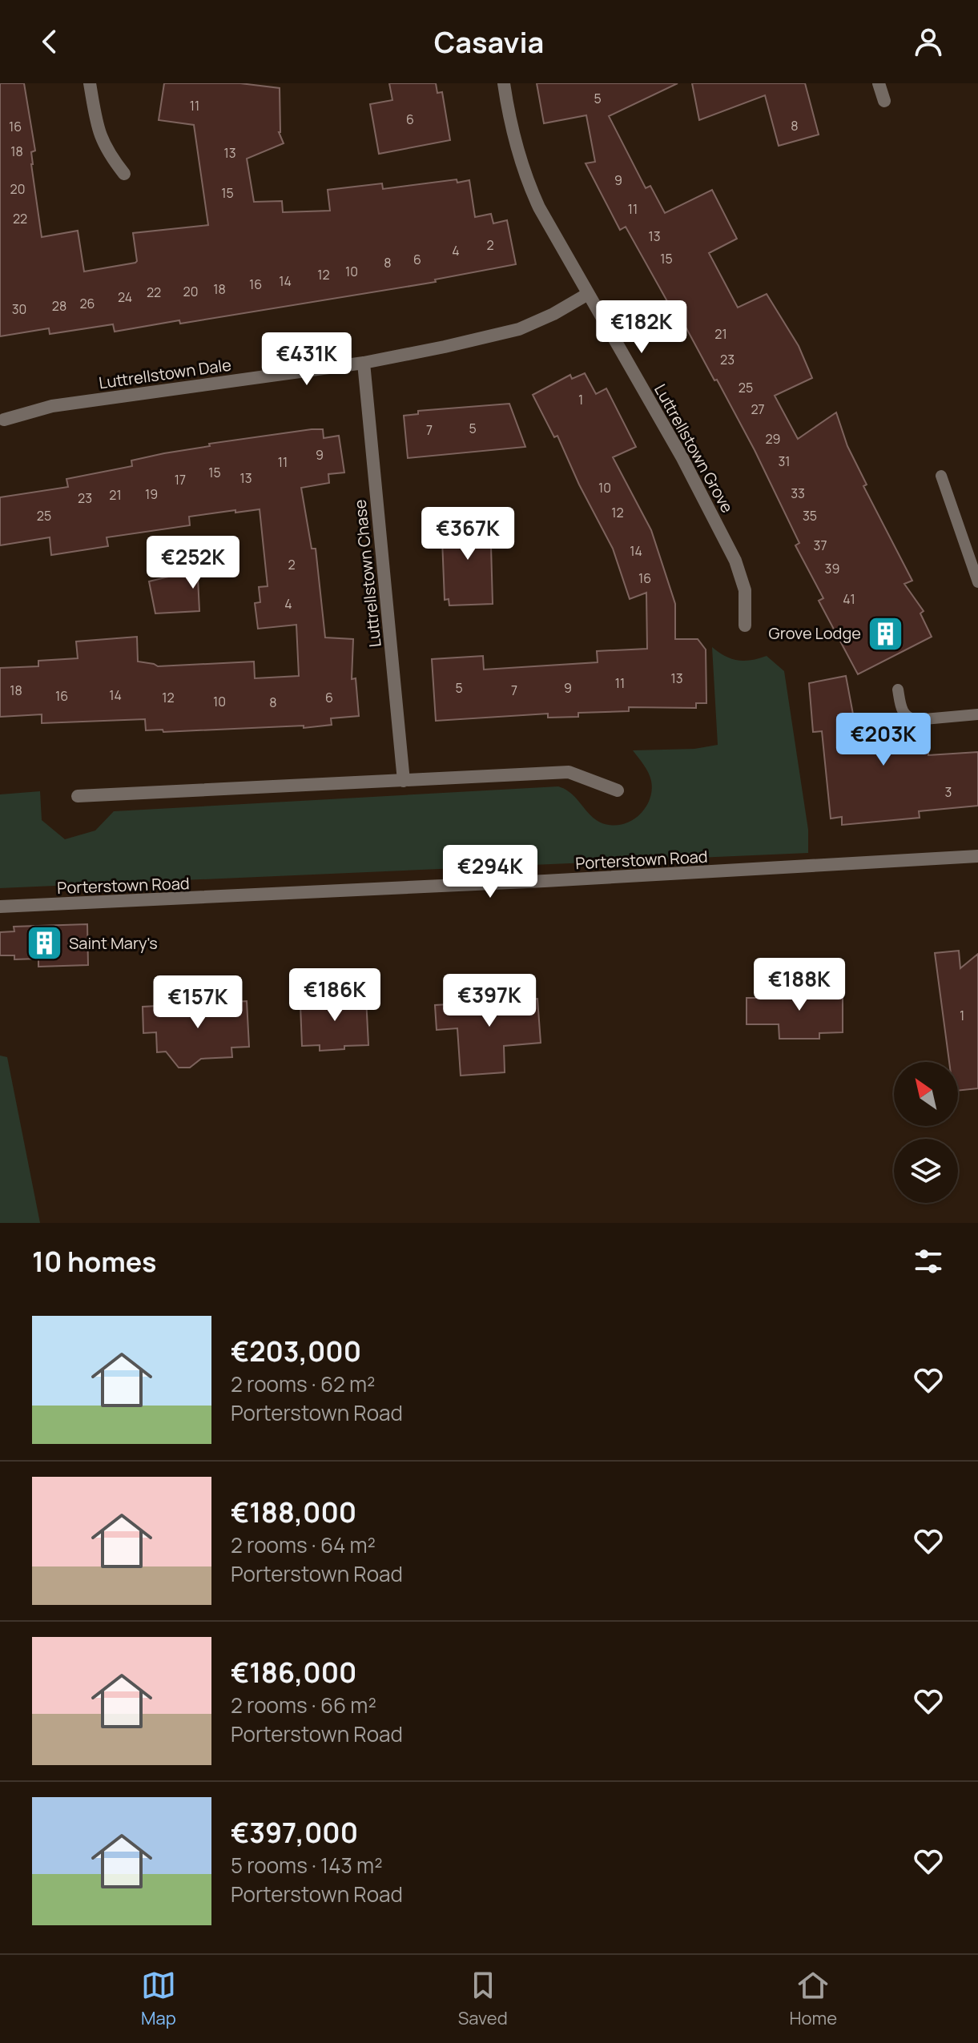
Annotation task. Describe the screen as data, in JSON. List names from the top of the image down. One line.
{"streets":{"street":["Luttrellstown Dale","Luttrellstown Grove","Luttrellstown Chase","Porterstown Road"]},"crossings":[["Luttrellstown Dale","Luttrellstown Grove"],["Luttrellstown Dale","Luttrellstown Chase"]],"places":{"building":["Grove Lodge","Saint Mary's"]},"house_numbers":["5","11","6","8","16","18","13","9","20","15","11","22","13","2","4","15","6","8","10","12","14","16","18","20","22","24","26","28","30","21","23","25","1","27","5","7","29","9","31","11","15","13","17","10","33","19","21","23","12","25","35","37","14","2","39","16","41","4","13","11","5","9","18","7","14","16","12","6","10","8","3","1"],"north":"top left","page":{"header":"Casavia","price":["€182K","€431K","€367K","€252K","€203K","€294K","€188K","€186K","€397K","€157K"],"heading":"10 homes","list":[{"name":"€203,000","note":"2 rooms · 62 m² · Porterstown Road"},{"name":"€188,000","note":"2 rooms · 64 m² · Porterstown Road"},{"name":"€186,000","note":"2 rooms · 66 m² · Porterstown Road"},{"name":"€397,000","note":"5 rooms · 143 m² · Porterstown Road"}],"tabs":["Map","Saved","Home"]}}
